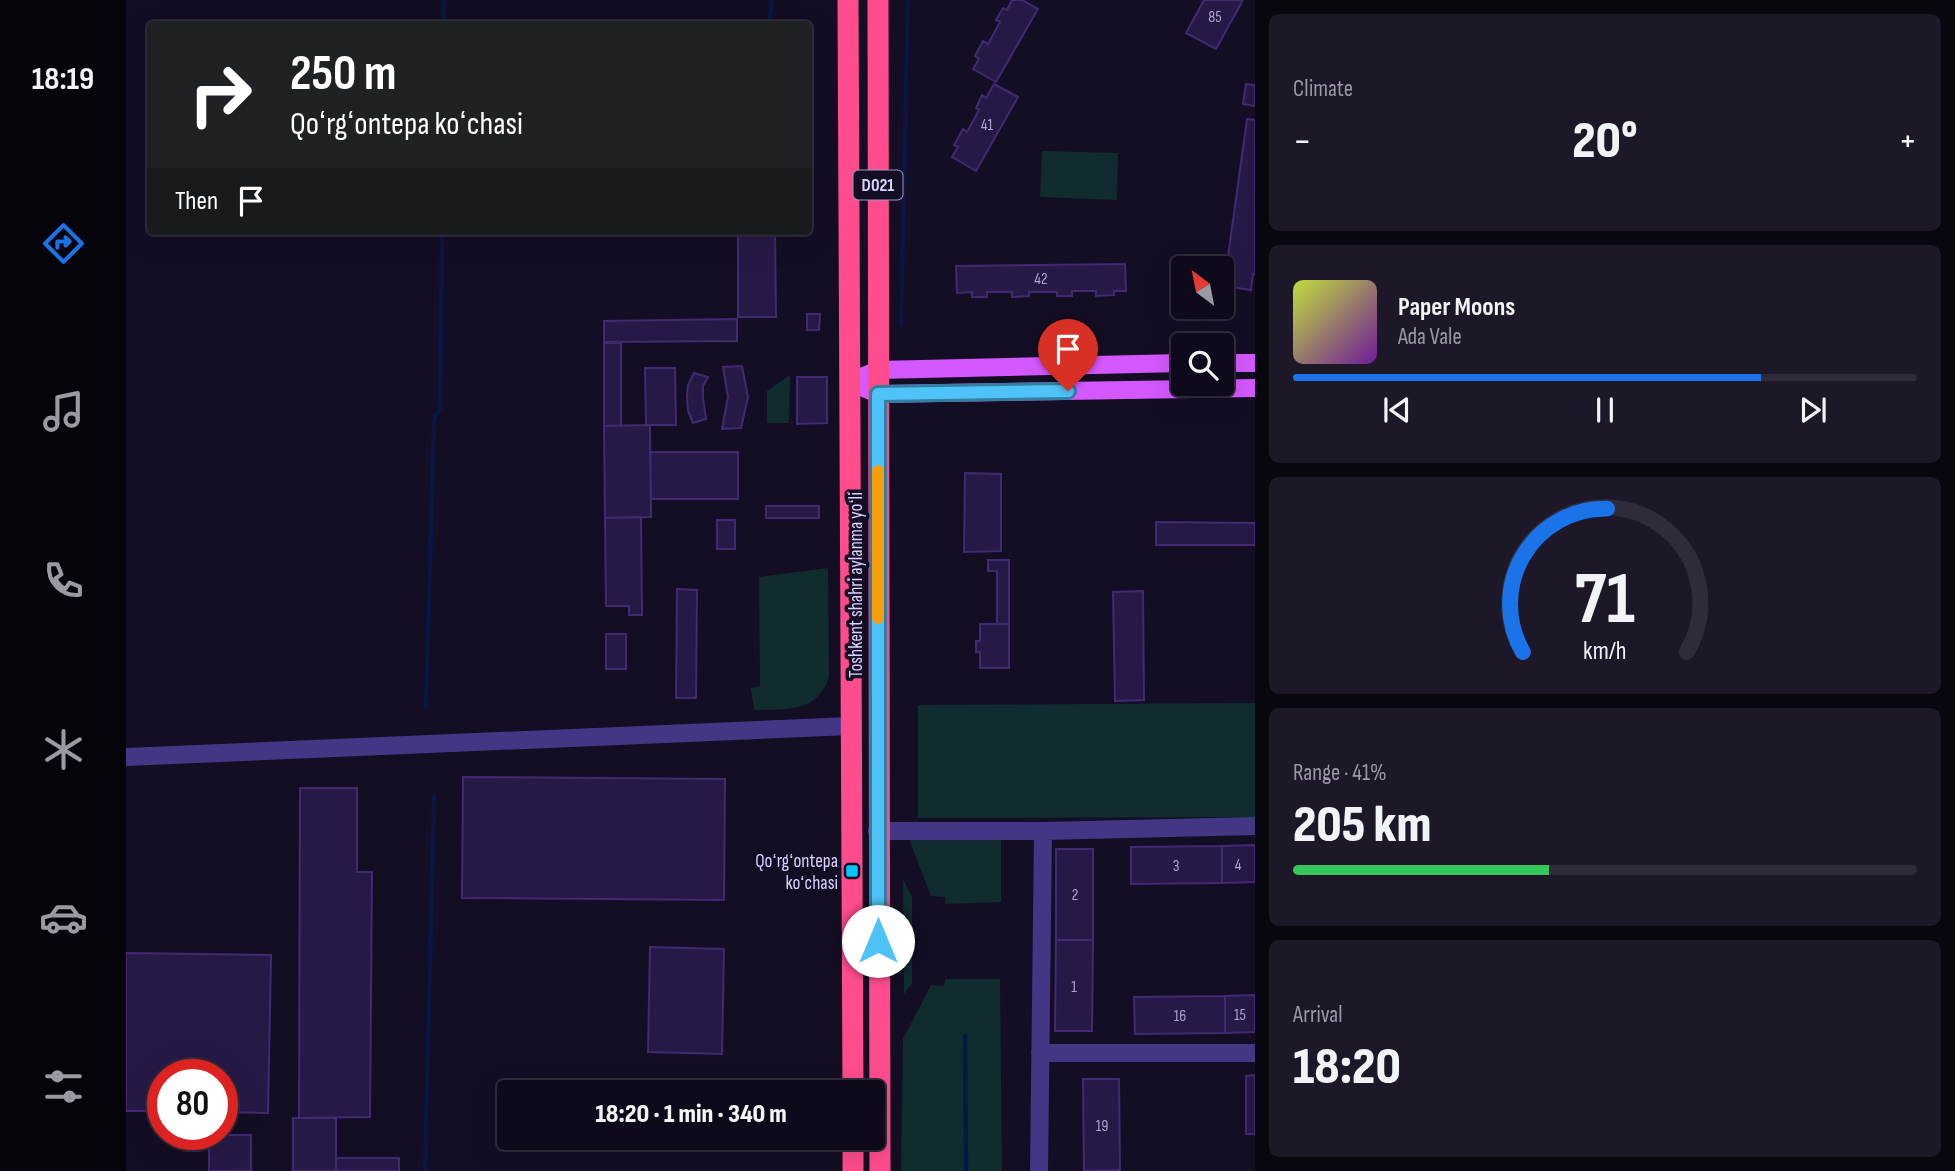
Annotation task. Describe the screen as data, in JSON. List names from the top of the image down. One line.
{"streets":{"highway":["D021","Toshkent shahri aylanma yoʻli"]},"places":{"transit":["Qoʻrgʻontepa koʻchasi"]},"house_numbers":["85","41","42","4","3","2","1","15","16","19"],"north":"top left","page":{"tabs":"18:19","tile":["Climate",["Range · 41%","205 km"],["Arrival","18:20"]],"turn":["250 m","Qoʻrgʻontepa koʻchasi"],"heat":["−","20°","+"],"then":"Then","song":["Paper Moons","Ada Vale"],"limit":"80","trip":"18:20 · 1 min · 340 m","gauge":["71","km/h"]}}
